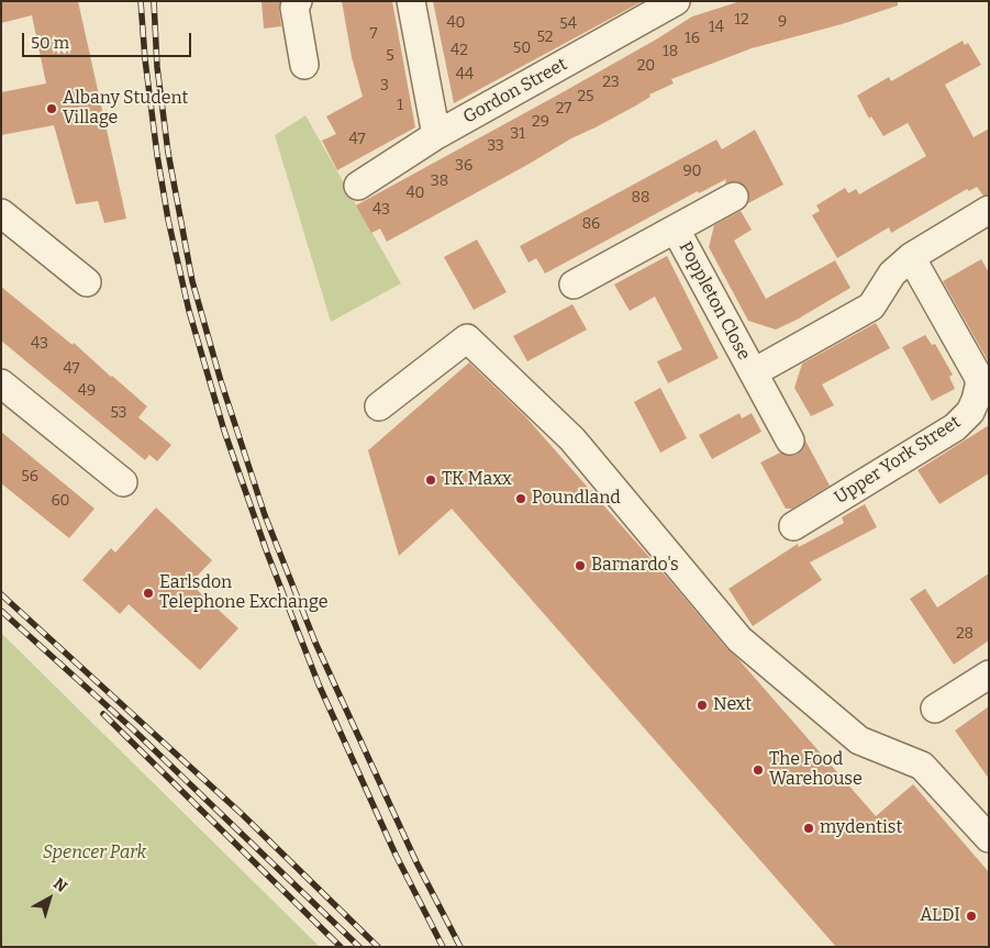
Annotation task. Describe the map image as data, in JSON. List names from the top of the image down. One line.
{"streets":{"street":["Gordon Street","Poppleton Close","Upper York Street"]},"crossings":[["Poppleton Close","Upper York Street"]],"parks":["Spencer Park"],"places":["Albany Student Village","TK Maxx","Poundland","Barnardo's","Earlsdon Telephone Exchange","Next","The Food Warehouse","mydentist","ALDI"],"house_numbers":["12","9","40","54","14","7","52","16","50","42","18","5","20","44","23","3","25","1","27","29","31","47","33","36","90","38","40","88","43","86","43","47","49","53","56","60","28"],"scale_bar":"50 m","north":"top right"}
